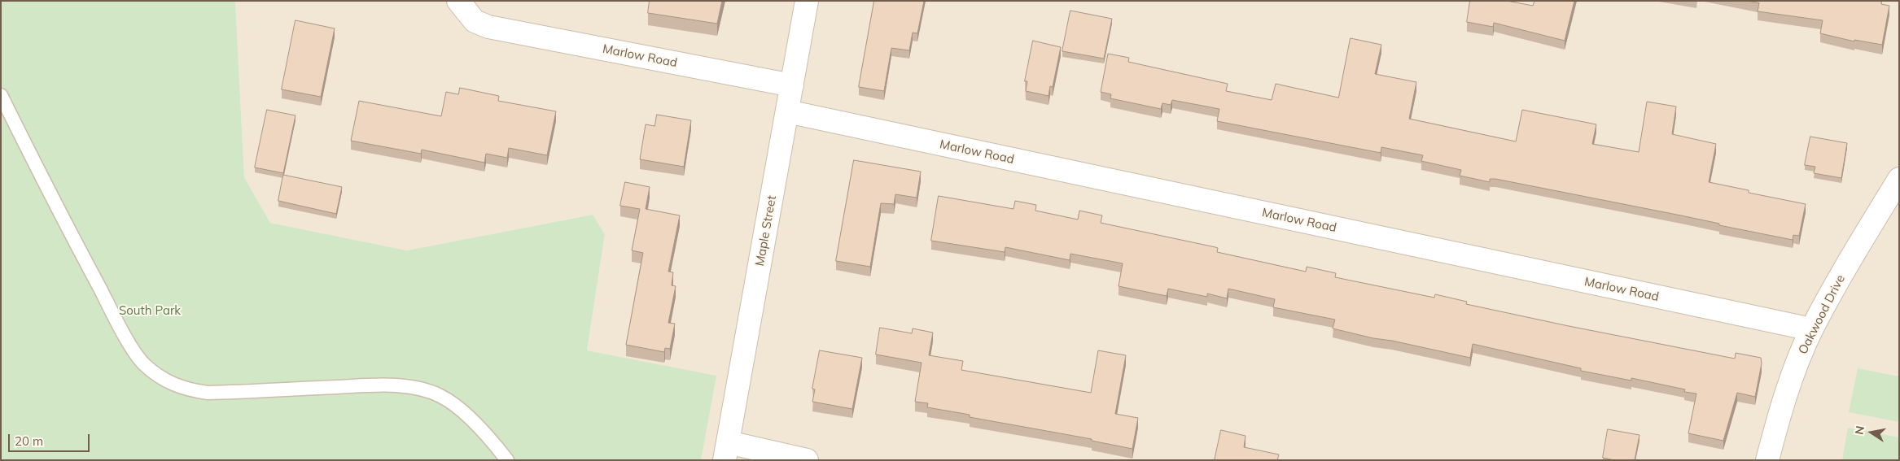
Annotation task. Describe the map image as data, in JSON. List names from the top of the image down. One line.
{"streets":{"street":["Marlow Road","Maple Street","Oakwood Drive"]},"crossings":[["Marlow Road","Maple Street"],["Marlow Road","Oakwood Drive"]],"parks":["South Park"],"scale_bar":"20 m","north":"left"}
